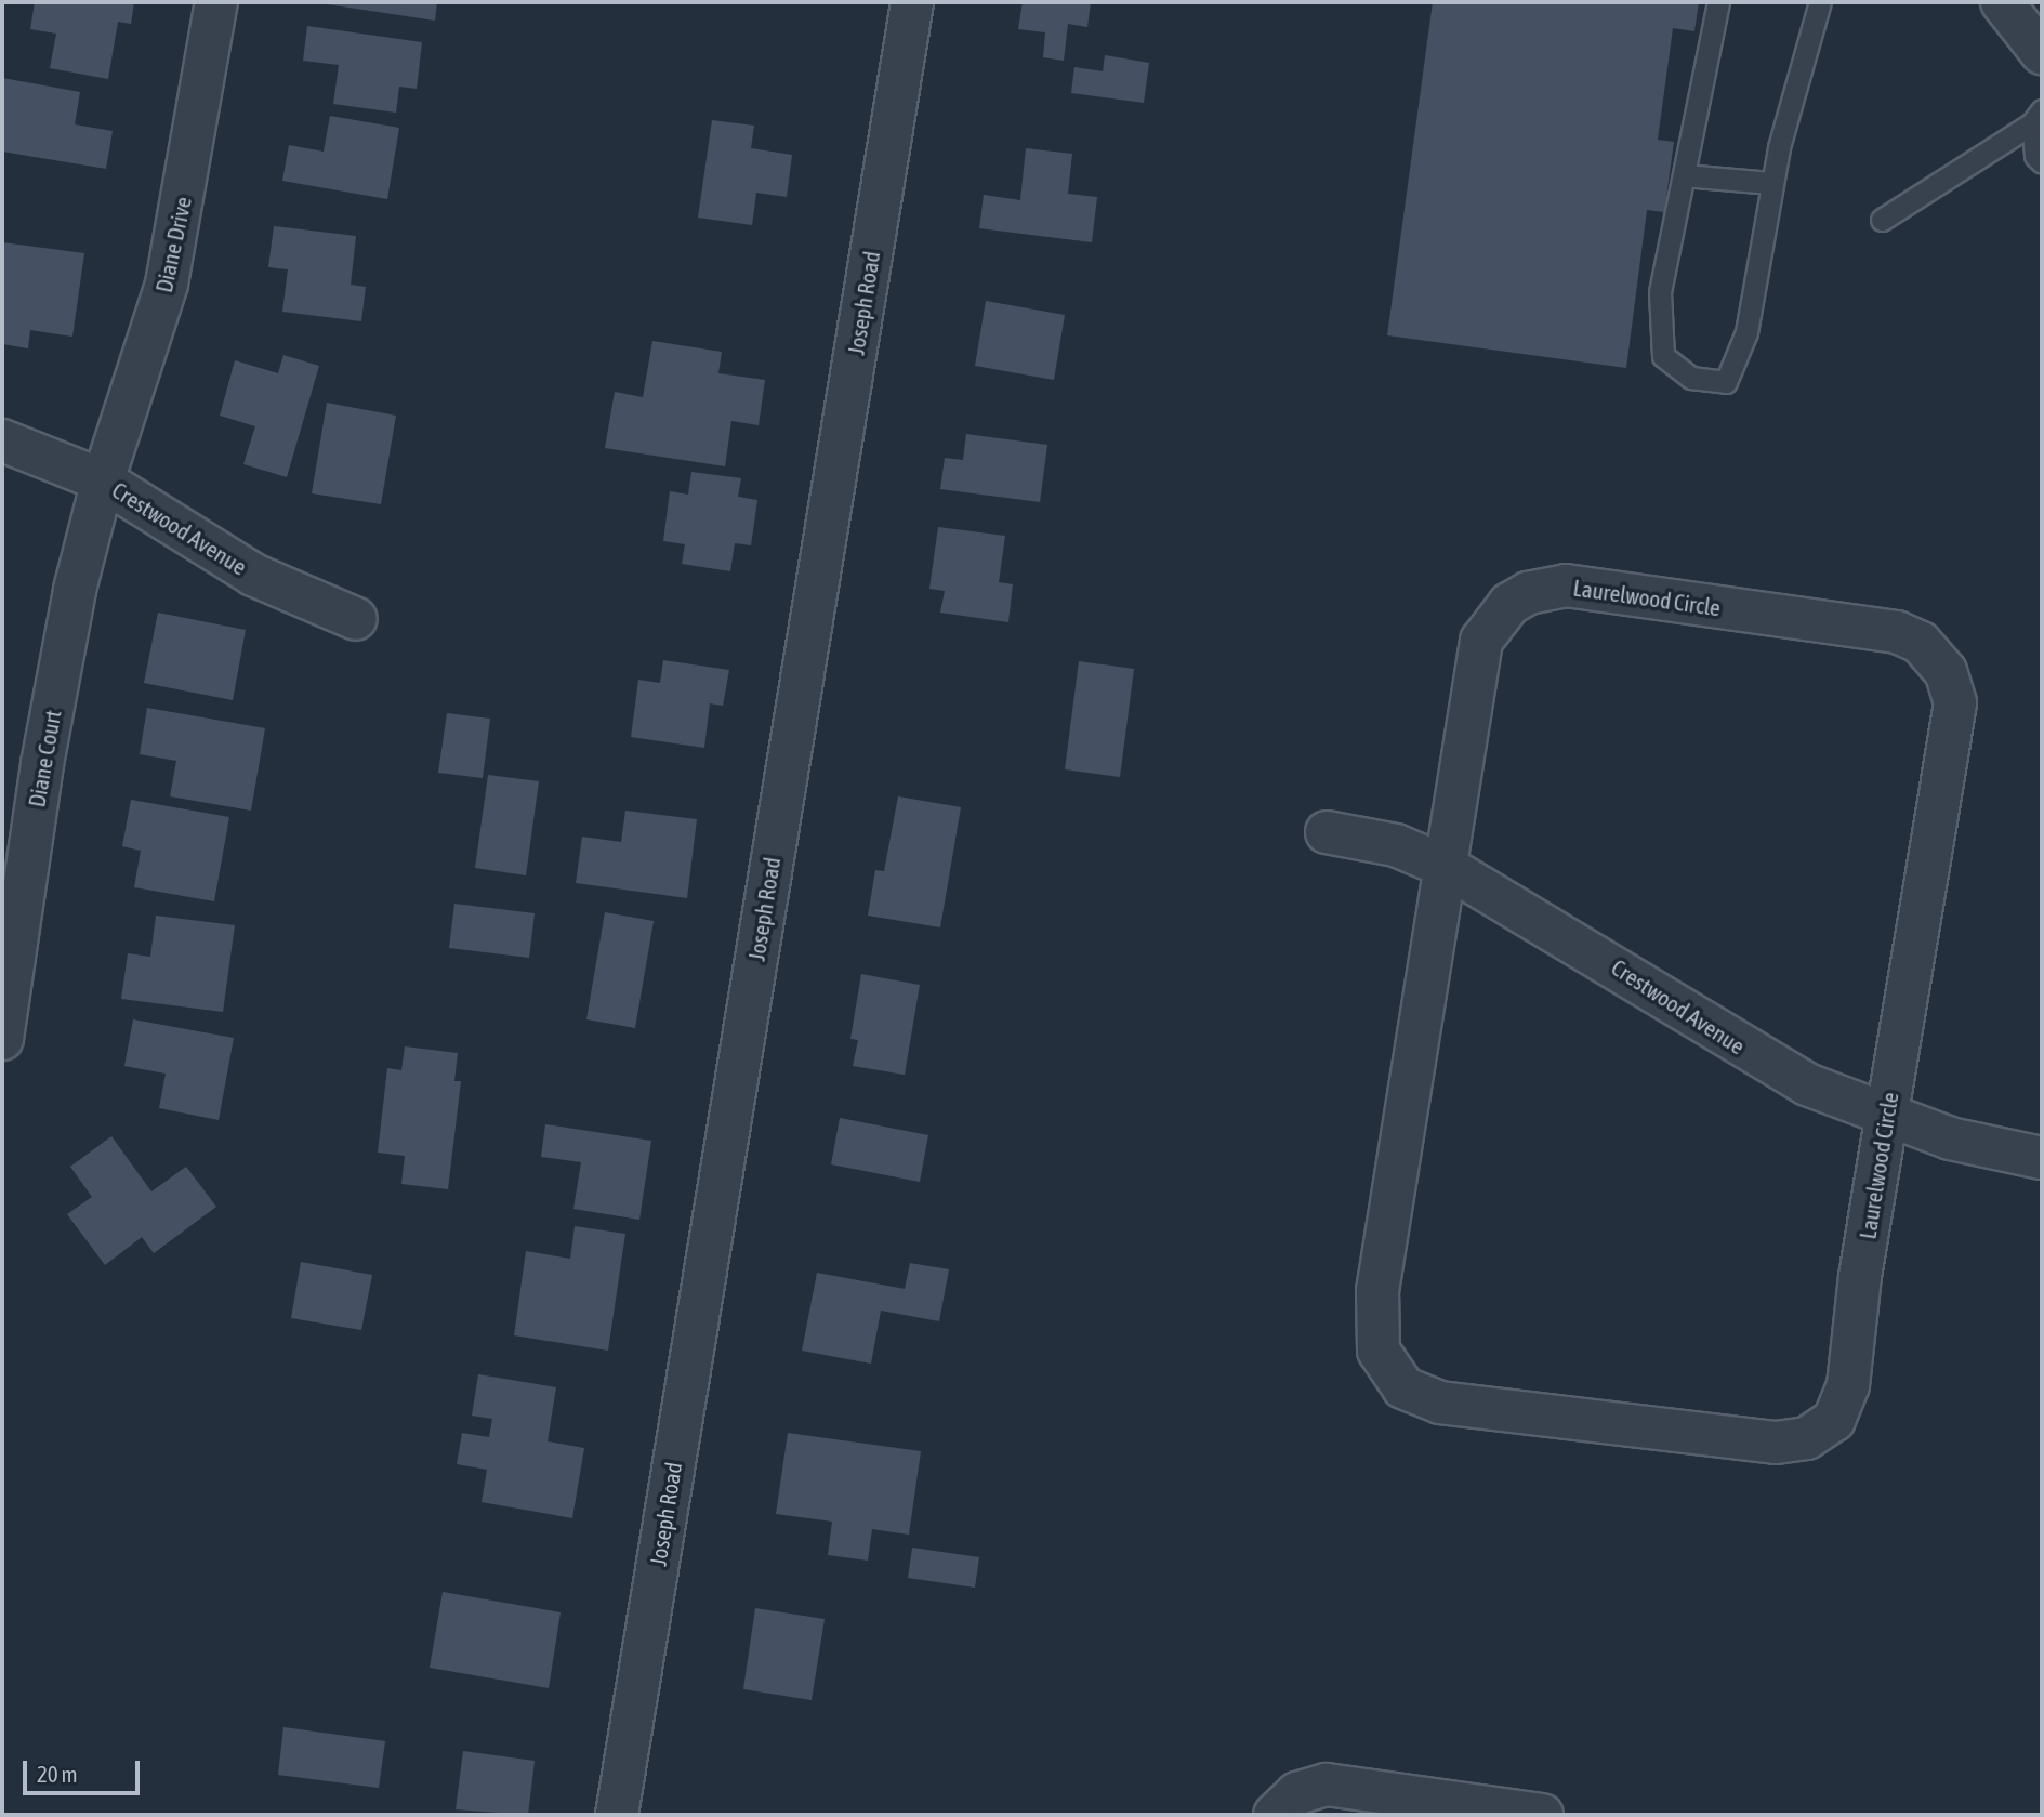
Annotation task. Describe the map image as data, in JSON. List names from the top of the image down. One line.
{"streets":{"street":["Diane Drive","Joseph Road","Crestwood Avenue","Laurelwood Circle","Diane Court"]},"crossings":[["Diane Drive","Crestwood Avenue"],["Diane Drive","Diane Court"],["Crestwood Avenue","Laurelwood Circle"],["Crestwood Avenue","Diane Court"]],"scale_bar":"20 m"}
